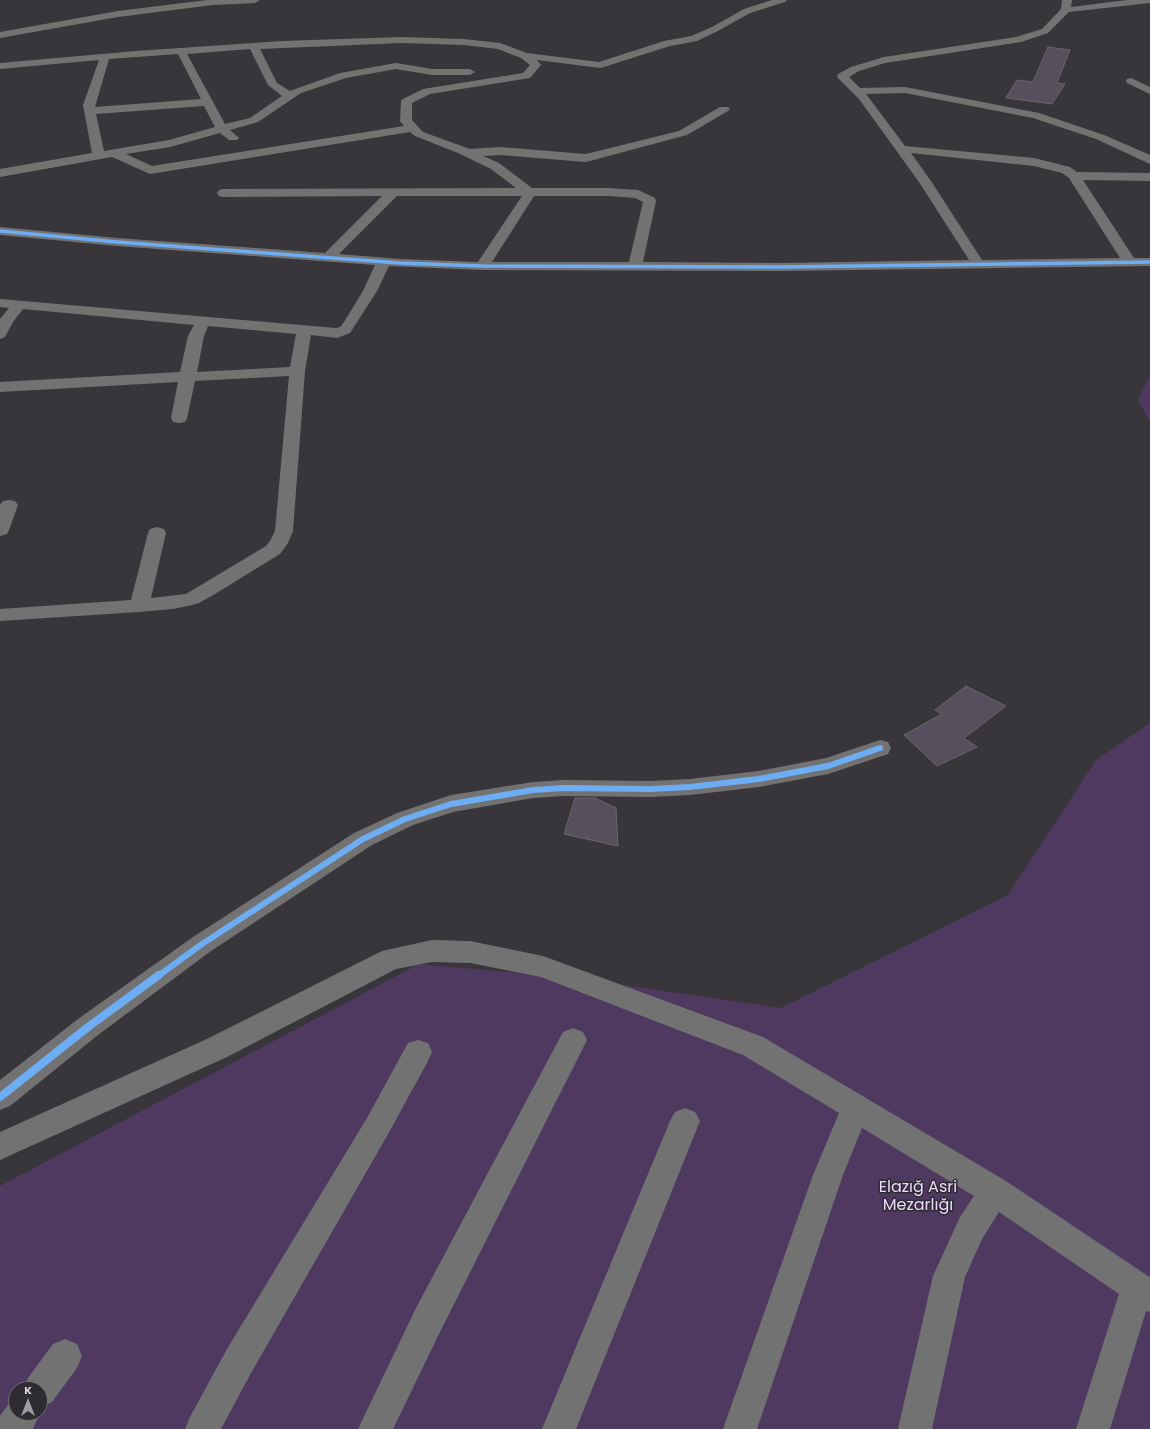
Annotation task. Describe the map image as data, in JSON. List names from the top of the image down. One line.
{"parks":["Elazığ Asri Mezarlığı"],"north":"top"}
